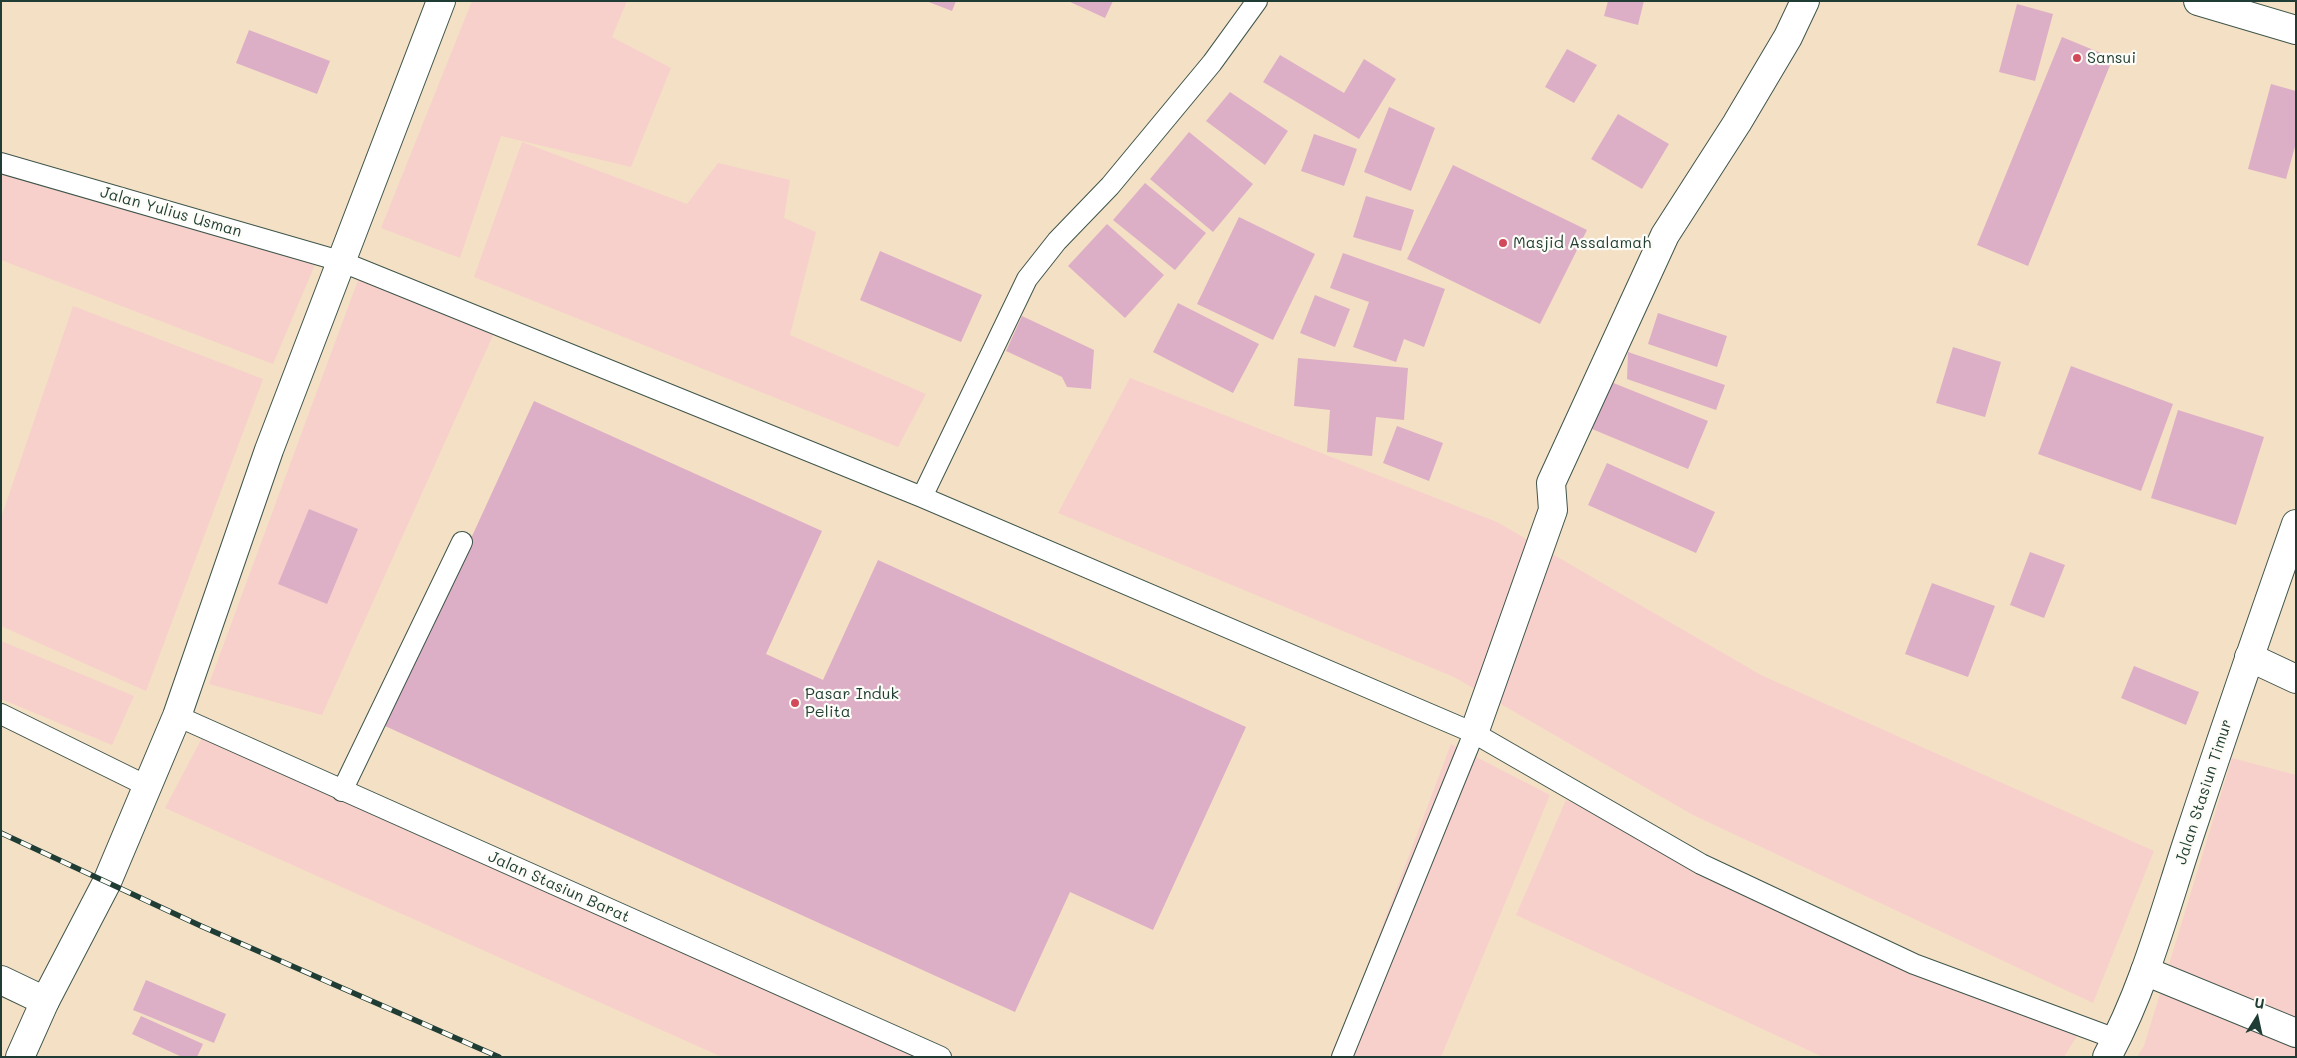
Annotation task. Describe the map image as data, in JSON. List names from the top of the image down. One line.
{"streets":{"street":["Jalan Stasiun Timur"],"lane":["Jalan Yulius Usman","Jalan Stasiun Barat"]},"crossings":[["Jalan Yulius Usman","Jalan Stasiun Timur"]],"places":["Sansui","Masjid Assalamah","Pasar Induk Pelita"],"north":"top"}
